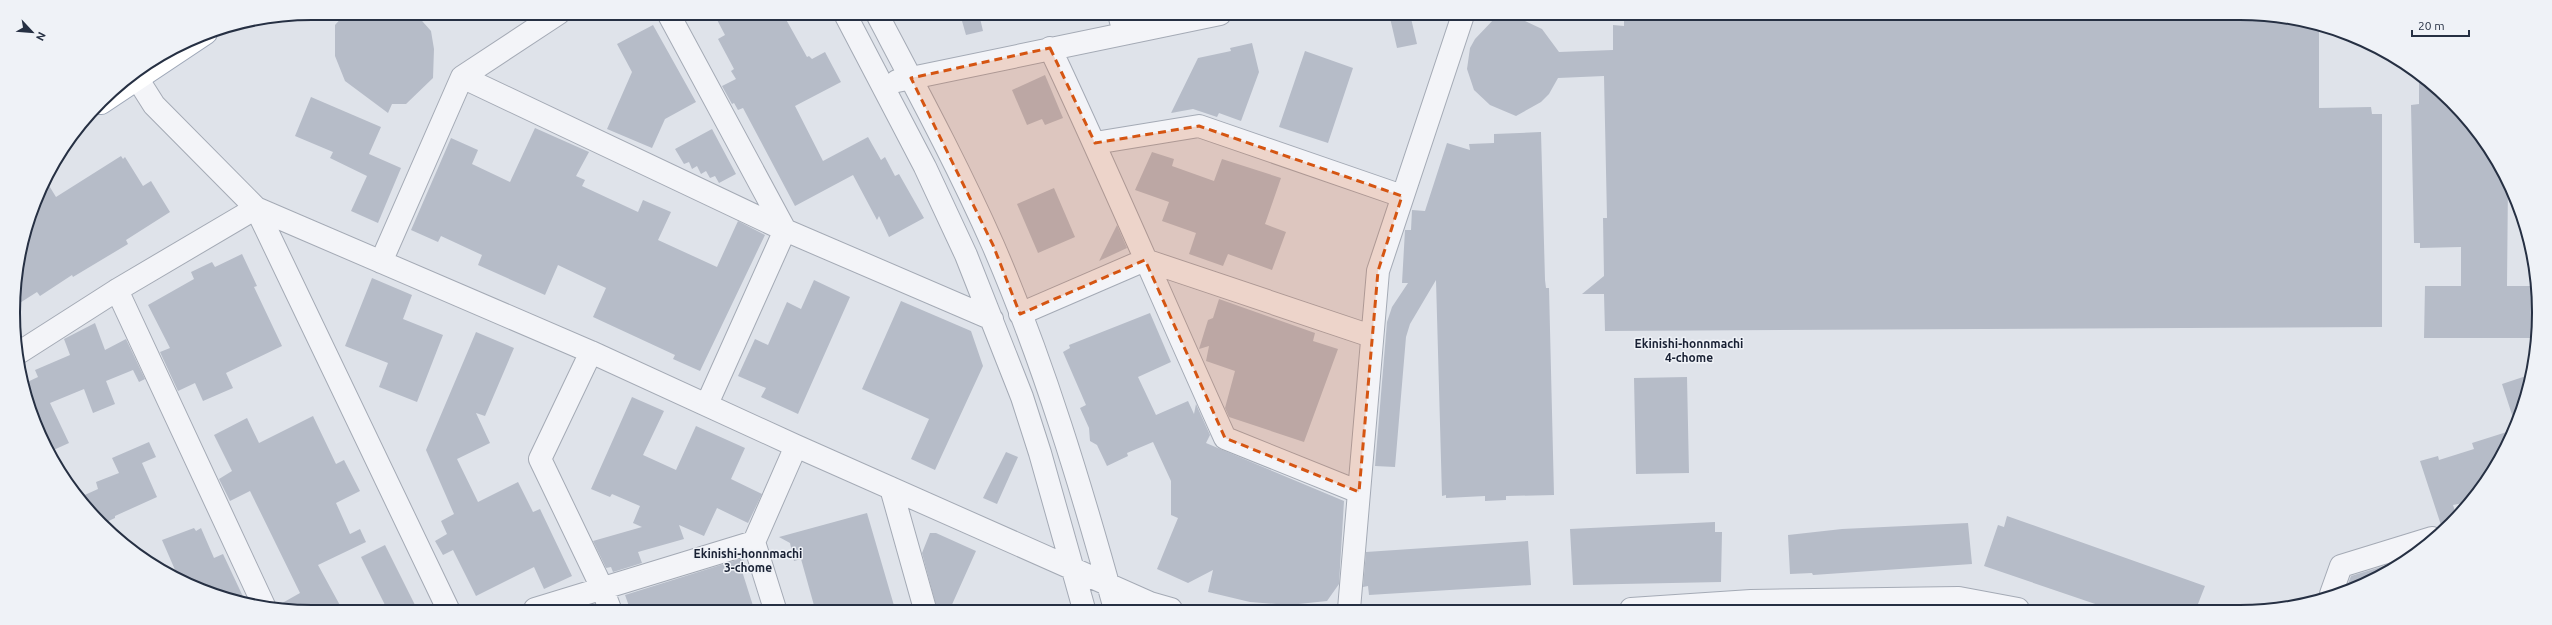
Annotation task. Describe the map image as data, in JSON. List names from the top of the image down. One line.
{"districts":["Ekinishi-honnmachi 4-chome","Ekinishi-honnmachi 3-chome"],"scale_bar":"20 m","north":"bottom right"}
